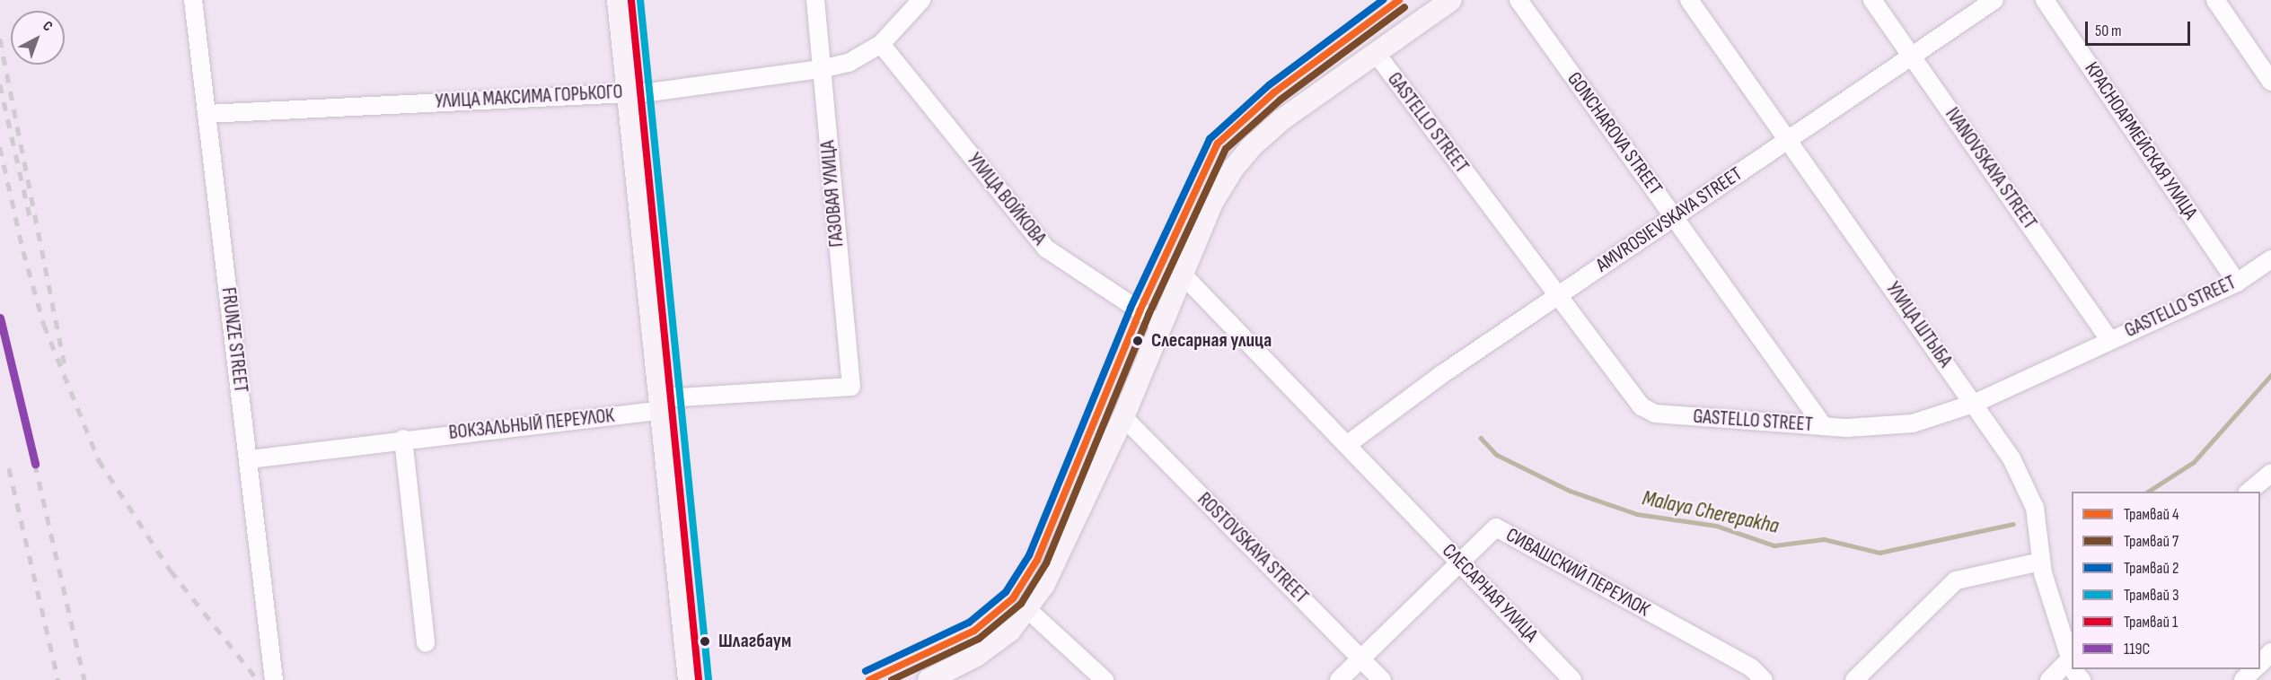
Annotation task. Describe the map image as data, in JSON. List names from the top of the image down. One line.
{"streets":{"street":["УЛИЦА МАКСИМА ГОРЬКОГО","GASTELLO STREET","GONCHAROVA STREET","КРАСНОАРМЕЙСКАЯ УЛИЦА","IVANOVSKAYA STREET","ГАЗОВАЯ УЛИЦА","УЛИЦА ВОЙКОВА","AMVROSIEVSKAYA STREET","УЛИЦА ШТЫБА","FRUNZE STREET","ВОКЗАЛЬНЫЙ ПЕРЕУЛОК","ROSTOVSKAYA STREET","СИВАШСКИЙ ПЕРЕУЛОК","СЛЕСАРНАЯ УЛИЦА"]},"crossings":[["УЛИЦА МАКСИМА ГОРЬКОГО","ГАЗОВАЯ УЛИЦА"],["УЛИЦА МАКСИМА ГОРЬКОГО","УЛИЦА ВОЙКОВА"],["УЛИЦА МАКСИМА ГОРЬКОГО","FRUNZE STREET"],["GASTELLO STREET","GONCHAROVA STREET"],["GASTELLO STREET","КРАСНОАРМЕЙСКАЯ УЛИЦА"],["GASTELLO STREET","IVANOVSKAYA STREET"],["GASTELLO STREET","AMVROSIEVSKAYA STREET"],["GASTELLO STREET","УЛИЦА ШТЫБА"],["GONCHAROVA STREET","AMVROSIEVSKAYA STREET"],["IVANOVSKAYA STREET","AMVROSIEVSKAYA STREET"],["ГАЗОВАЯ УЛИЦА","ВОКЗАЛЬНЫЙ ПЕРЕУЛОК"],["AMVROSIEVSKAYA STREET","УЛИЦА ШТЫБА"],["AMVROSIEVSKAYA STREET","СЛЕСАРНАЯ УЛИЦА"],["FRUNZE STREET","ВОКЗАЛЬНЫЙ ПЕРЕУЛОК"],["ROSTOVSKAYA STREET","СИВАШСКИЙ ПЕРЕУЛОК"],["СИВАШСКИЙ ПЕРЕУЛОК","СЛЕСАРНАЯ УЛИЦА"]],"water":["Malaya Cherepakha"],"places":["Слесарная улица","Шлагбаум"],"lines":["tram line 4","tram line 2","tram line 3","tram line 1","tram line 7","transit line 119С"],"legend":["Трамвай 4","Трамвай 7","Трамвай 2","Трамвай 3","Трамвай 1","119С"],"scale_bar":"50 m","north":"top right"}
